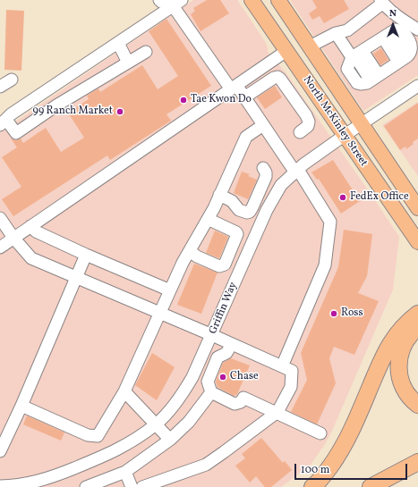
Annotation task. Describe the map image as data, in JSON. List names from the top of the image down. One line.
{"streets":{"main road":["North McKinley Street"],"street":["Griffin Way"]},"crossings":[["North McKinley Street","Griffin Way"]],"places":["Tae Kwon Do","99 Ranch Market","FedEx Office","Ross","Chase"],"scale_bar":"100 m","north":"top"}
